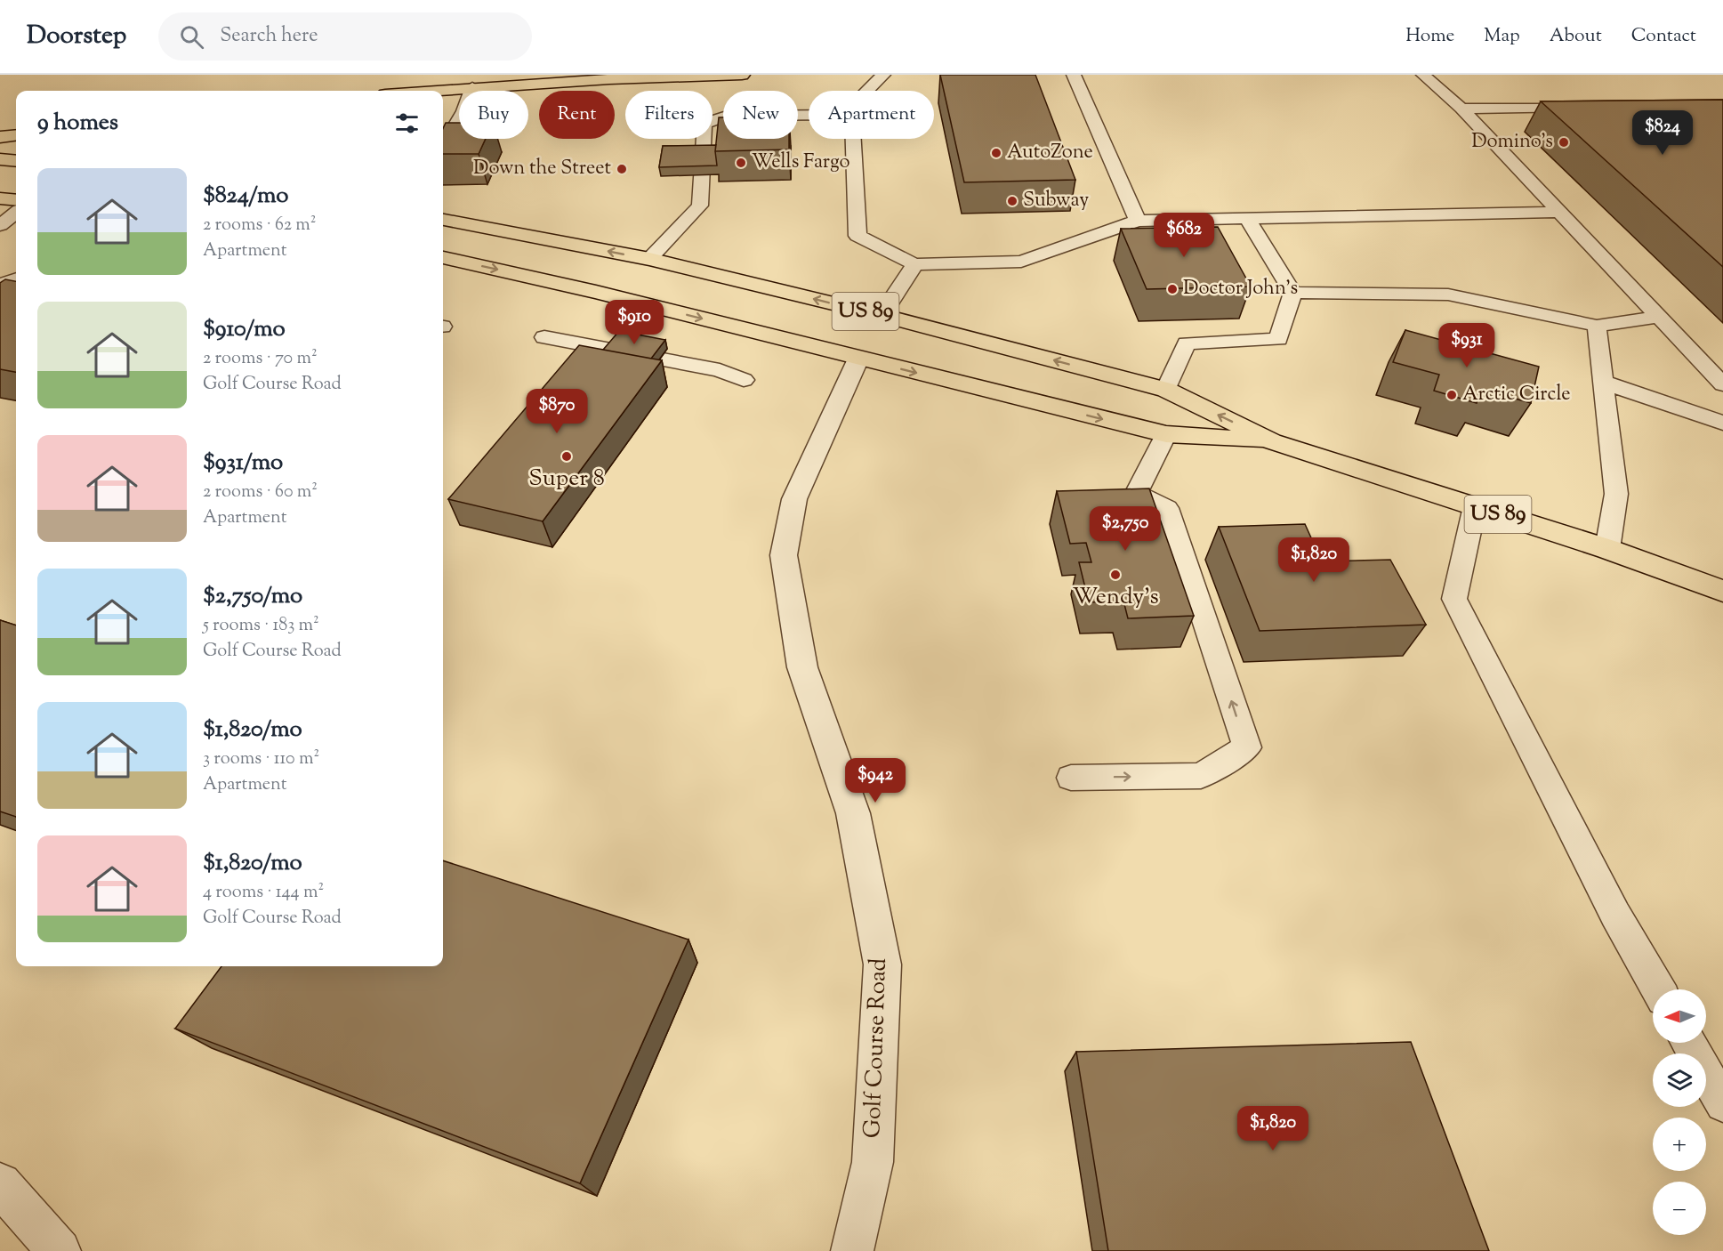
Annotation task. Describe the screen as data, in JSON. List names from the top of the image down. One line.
{"streets":{"main road":["US 89"],"street":["Golf Course Road"]},"crossings":[["US 89","Golf Course Road"]],"places":["Domino's","AutoZone","Wells Fargo","Down the Street","Subway","Doctor John's","Arctic Circle","Super 8","Wendy's"],"north":"left","page":{"header":"Doorstep","search":"Search here","nav":["Home","Map","About","Contact"],"chip":["Buy","Rent","Filters","New","Apartment"],"heading":"9 homes","price":["$824","$682","$910","$931","$870","$2,750","$1,820","$942","$1,820"],"list":[{"name":"$824/mo","note":"2 rooms · 62 m² · Apartment"},{"name":"$910/mo","note":"2 rooms · 70 m² · Golf Course Road"},{"name":"$931/mo","note":"2 rooms · 60 m² · Apartment"},{"name":"$2,750/mo","note":"5 rooms · 183 m² · Golf Course Road"},{"name":"$1,820/mo","note":"3 rooms · 110 m² · Apartment"},{"name":"$1,820/mo","note":"4 rooms · 144 m² · Golf Course Road"}],"map_buttons":["+","−"]}}
